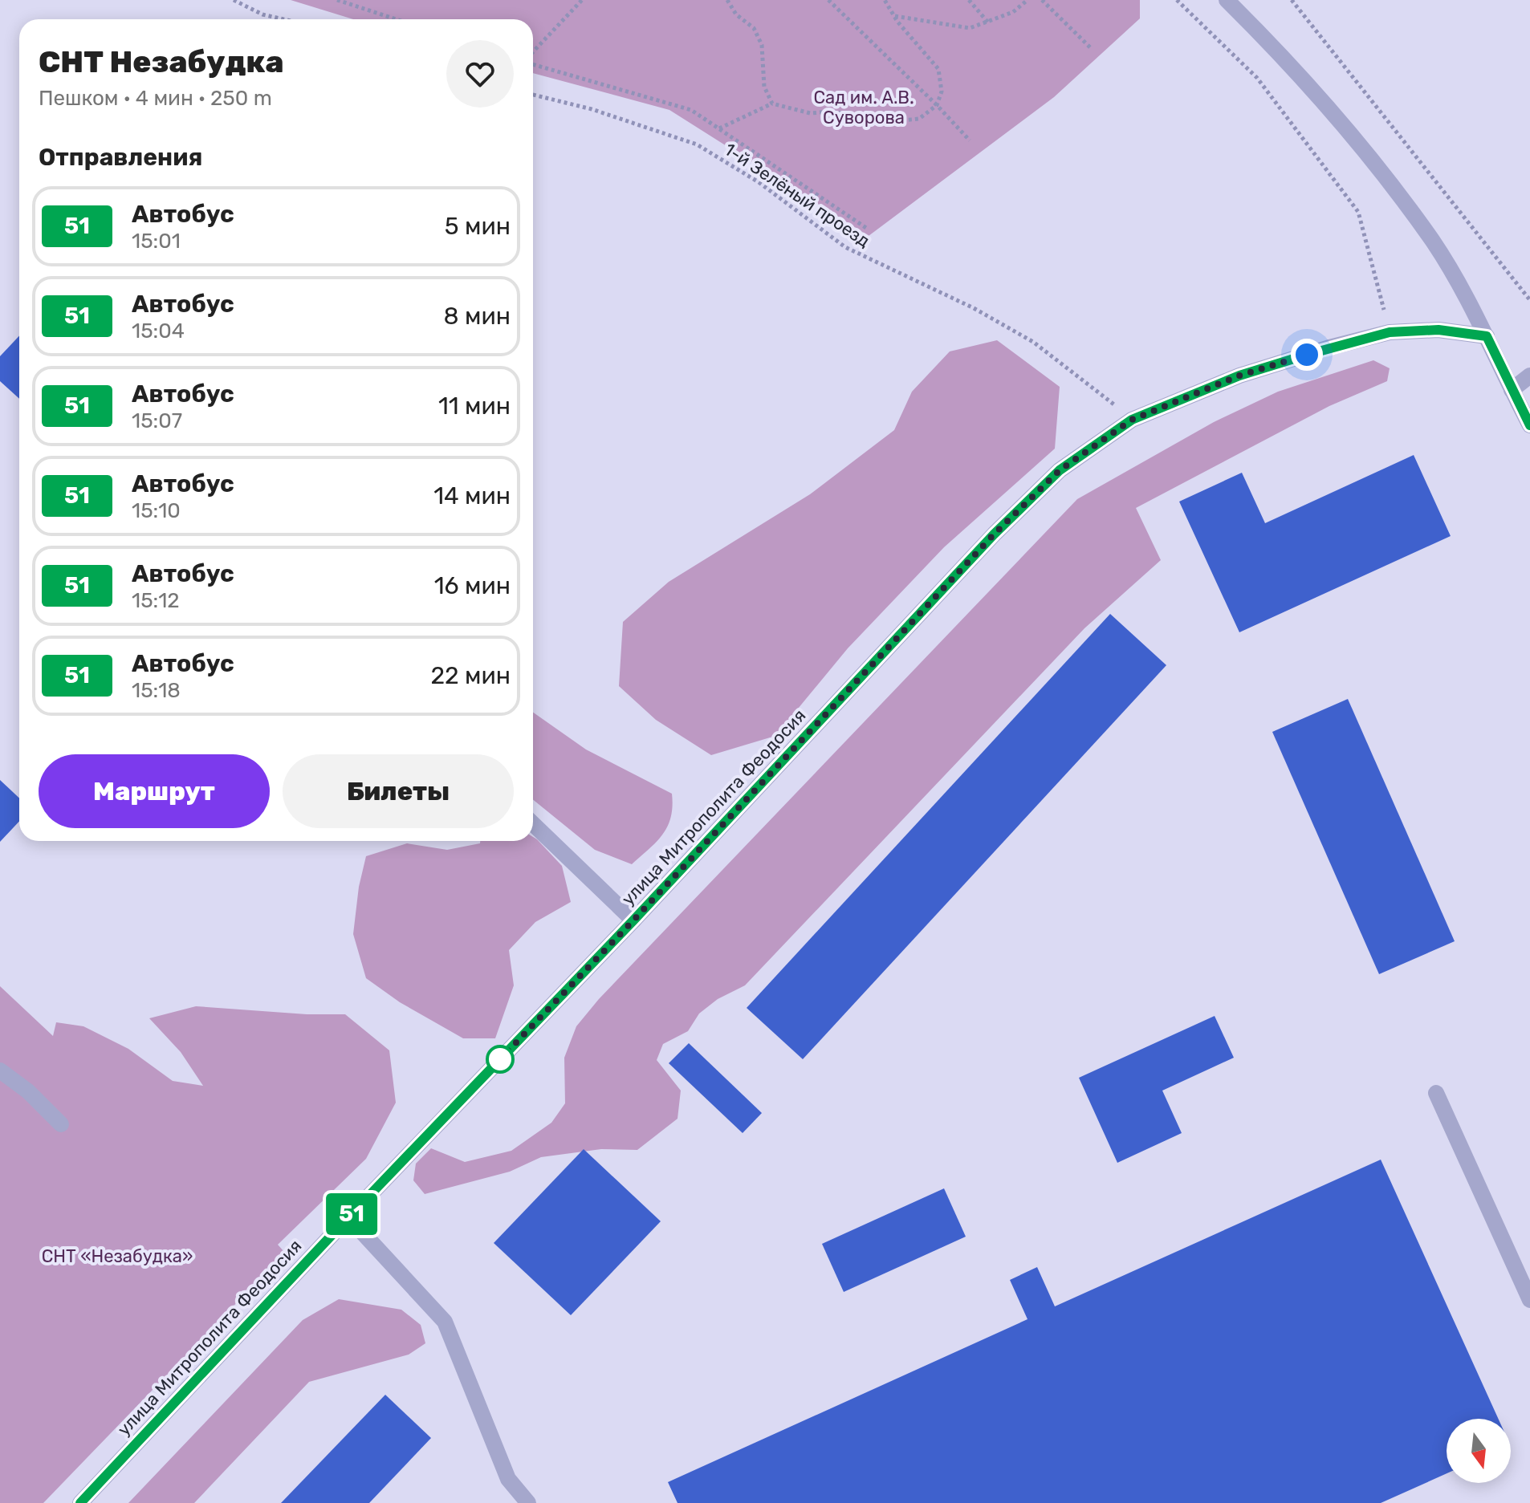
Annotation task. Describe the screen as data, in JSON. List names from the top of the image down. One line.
{"streets":{"street":["улица Митрополита Феодосия"],"path":["1-й Зелёный проезд"]},"crossings":[["1-й Зелёный проезд","улица Митрополита Феодосия"]],"parks":["Сад им. А.В. Суворова","СНТ «Незабудка»"],"lines":["bus line 51"],"north":"bottom","page":{"on_map":"51","heading":[["СНТ Незабудка","Пешком · 4 мин · 250 m"],"Отправления"],"list":[{"mark":"51","name":"Автобус","note":"15:01","value":"5 мин"},{"mark":"51","name":"Автобус","note":"15:04","value":"8 мин"},{"mark":"51","name":"Автобус","note":"15:07","value":"11 мин"},{"mark":"51","name":"Автобус","note":"15:10","value":"14 мин"},{"mark":"51","name":"Автобус","note":"15:12","value":"16 мин"},{"mark":"51","name":"Автобус","note":"15:18","value":"22 мин"}],"buttons":["Маршрут","Билеты"]}}
